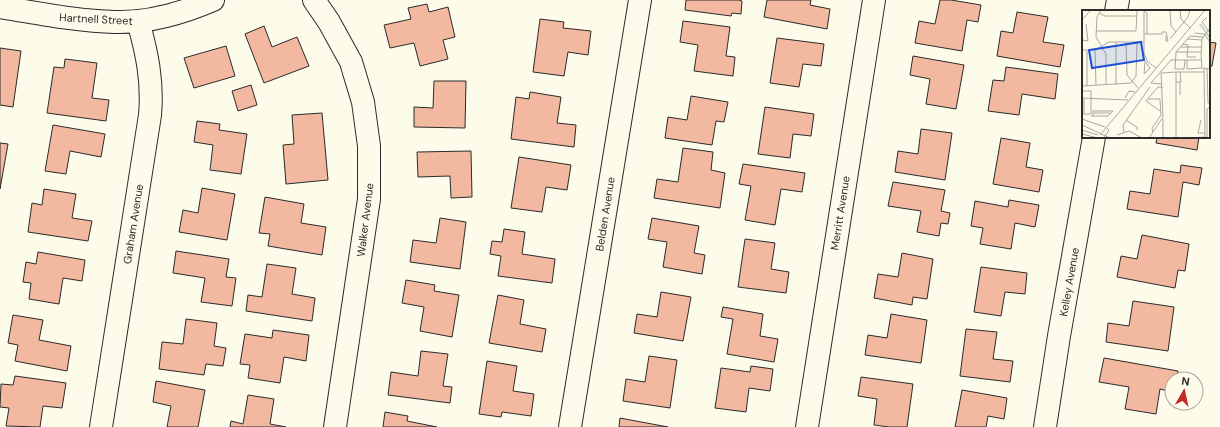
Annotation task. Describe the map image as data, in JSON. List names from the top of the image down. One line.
{"streets":{"street":["Hartnell Street","Merritt Avenue","Belden Avenue","Walker Avenue","Graham Avenue","Kelley Avenue"]},"crossings":[["Hartnell Street","Graham Avenue"]],"north":"top"}
